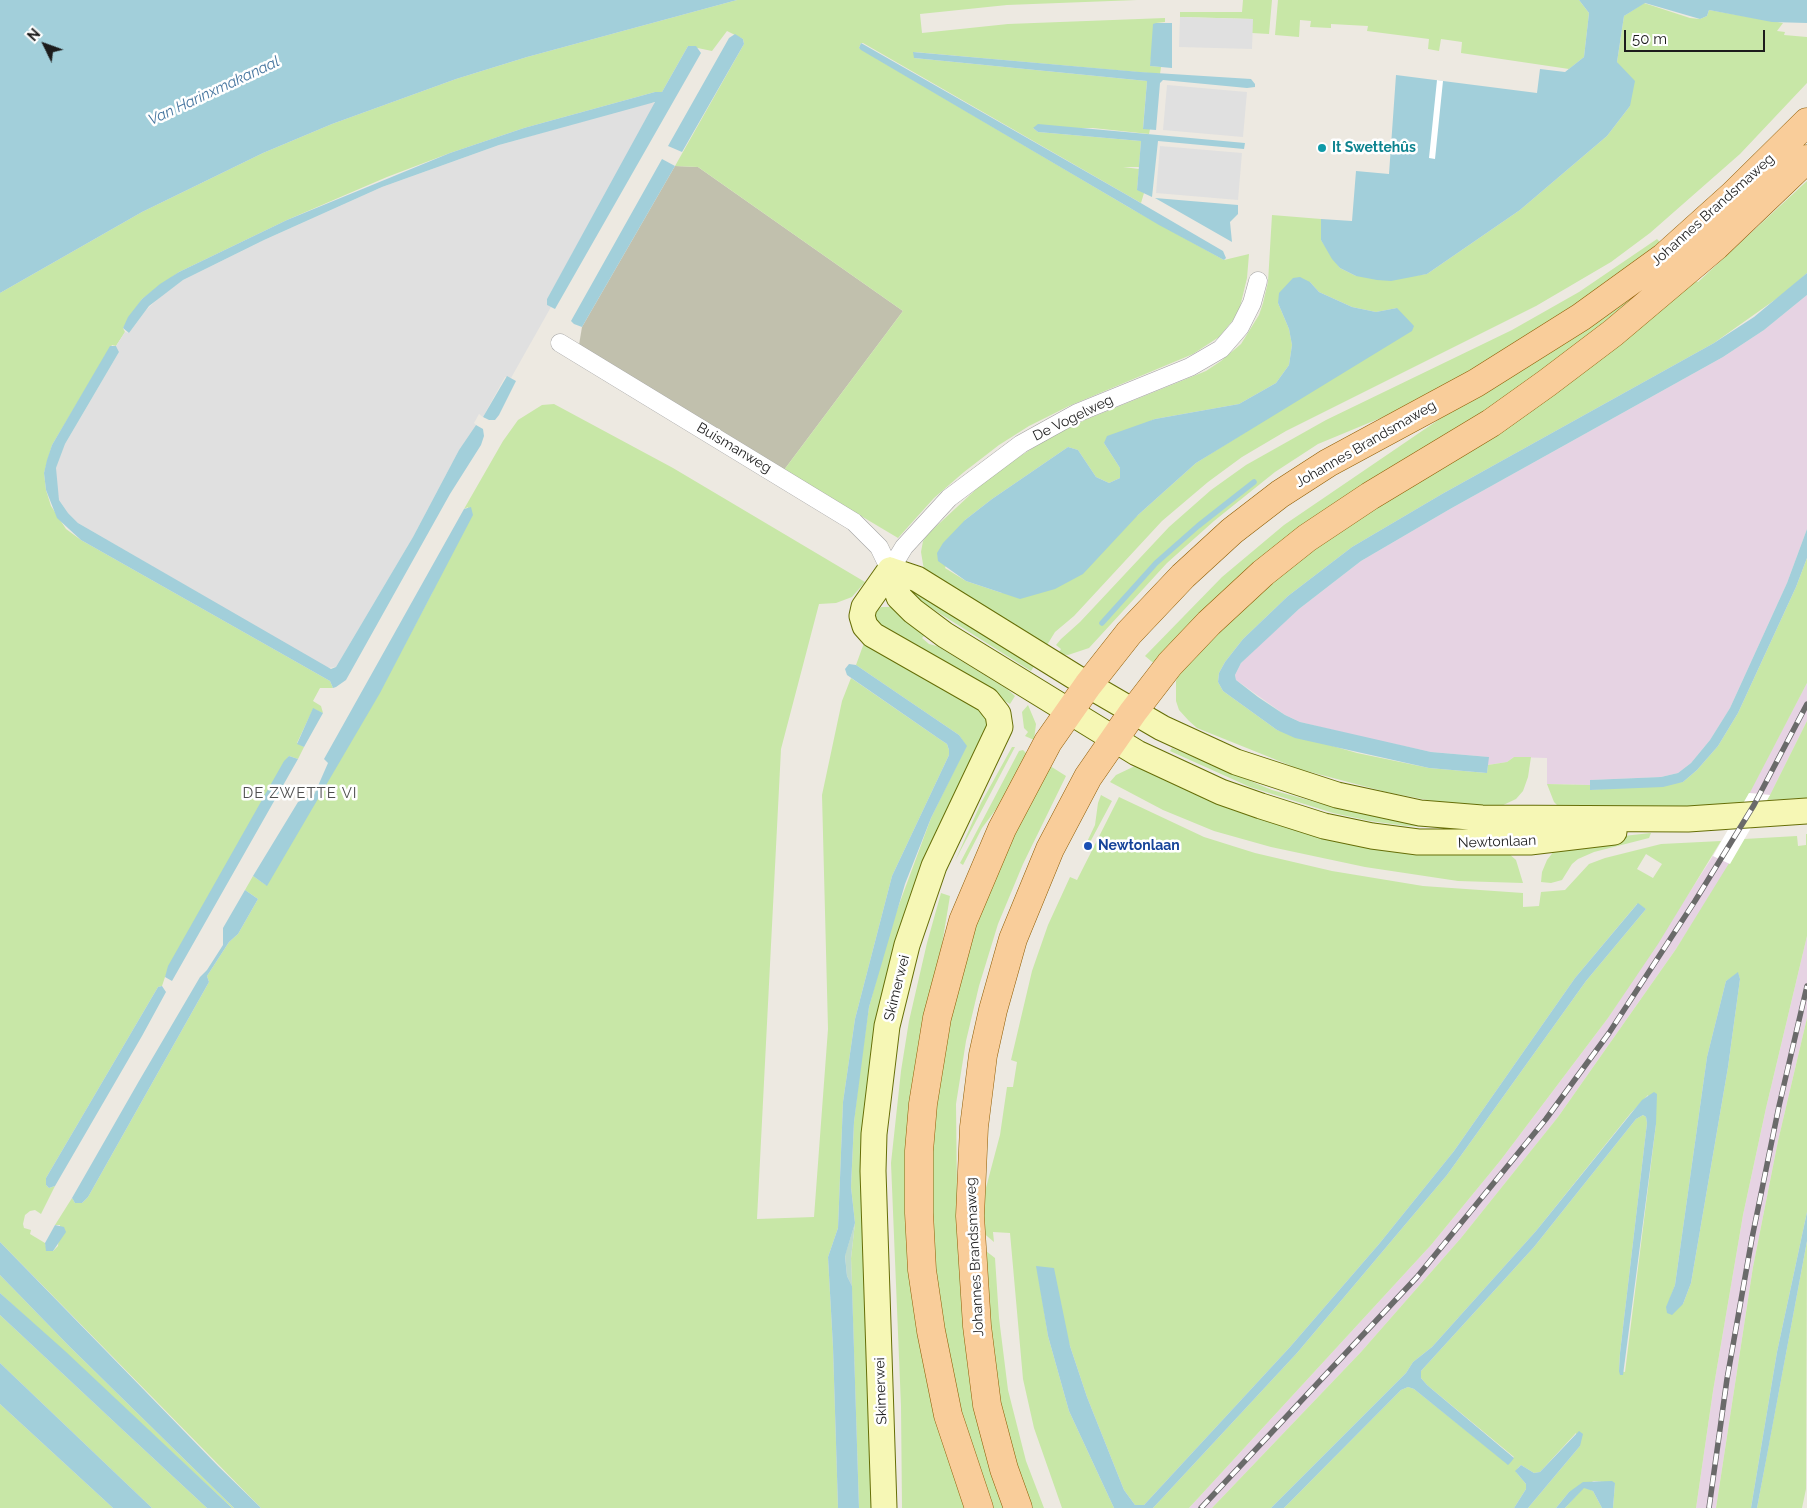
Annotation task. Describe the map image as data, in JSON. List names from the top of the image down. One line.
{"streets":{"main road":["Johannes Brandsmaweg"],"street":["De Vogelweg","Buismanweg","Newtonlaan","Skimerwei"]},"crossings":[["Johannes Brandsmaweg","Buismanweg"],["Johannes Brandsmaweg","Newtonlaan"],["De Vogelweg","Buismanweg"],["De Vogelweg","Skimerwei"],["Buismanweg","Newtonlaan"],["Buismanweg","Skimerwei"]],"districts":["DE ZWETTE VI"],"water":["Van Harinxmakanaal"],"places":["It Swettehûs","Newtonlaan"],"scale_bar":"50 m","north":"top left"}
